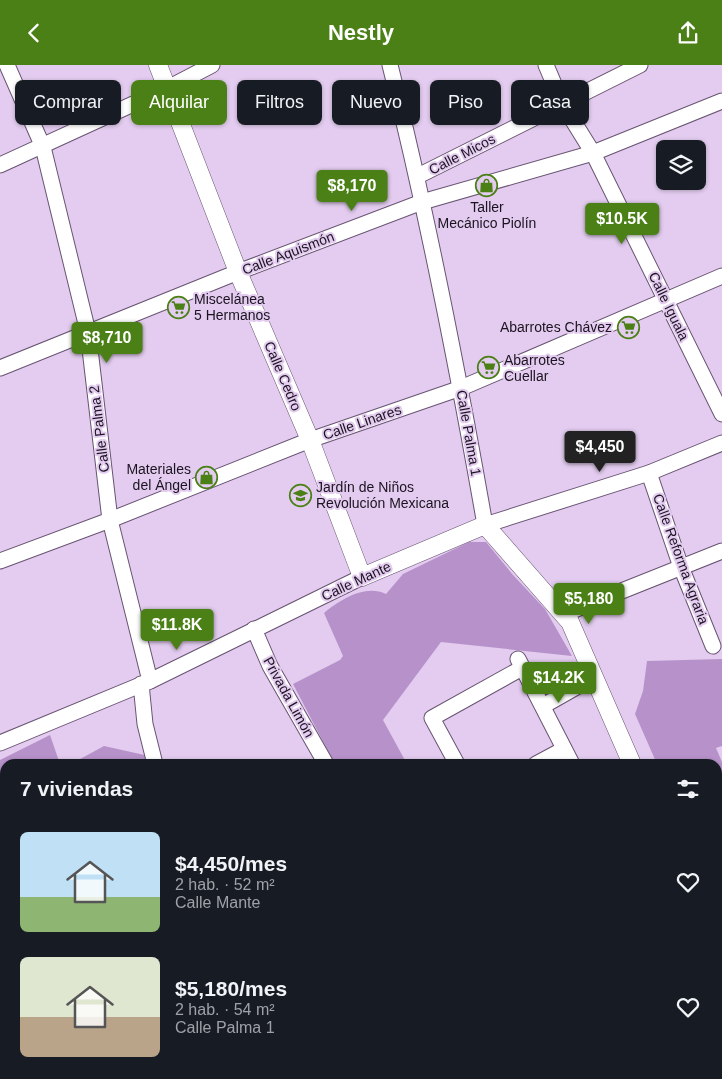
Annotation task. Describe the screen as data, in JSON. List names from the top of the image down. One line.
{"streets":{"street":["Calle Micos","Calle Aquismón","Calle Iguala","Calle Cedro","Calle Linares","Calle Palma 2","Calle Palma 1","Calle Reforma Agraria","Calle Mante","Privada Limón"]},"crossings":[["Calle Micos","Calle Palma 1"],["Calle Aquismón","Calle Iguala"],["Calle Aquismón","Calle Cedro"],["Calle Aquismón","Calle Palma 2"],["Calle Aquismón","Calle Palma 1"],["Calle Iguala","Calle Linares"],["Calle Cedro","Calle Linares"],["Calle Cedro","Calle Mante"],["Calle Linares","Calle Palma 2"],["Calle Linares","Calle Palma 1"],["Calle Palma 2","Calle Mante"],["Calle Palma 1","Calle Mante"],["Calle Reforma Agraria","Calle Mante"],["Calle Mante","Privada Limón"]],"places":{"shop":["Taller Mecánico Piolín","Materiales del Ángel"],"supermarket":["Miscelánea 5 Hermanos","Abarrotes Chávez","Abarrotes Cuellar"],"school or university":["Jardín de Niños Revolución Mexicana"]},"page":{"header":"Nestly","chip":["Comprar","Alquilar","Filtros","Nuevo","Piso","Casa"],"price":["$8,170","$10.5K","$8,710","$4,450","$5,180","$11.8K","$14.2K"],"heading":"7 viviendas","list":[{"name":"$4,450/mes","note":"2 hab. · 52 m² · Calle Mante"},{"name":"$5,180/mes","note":"2 hab. · 54 m² · Calle Palma 1"}]}}
